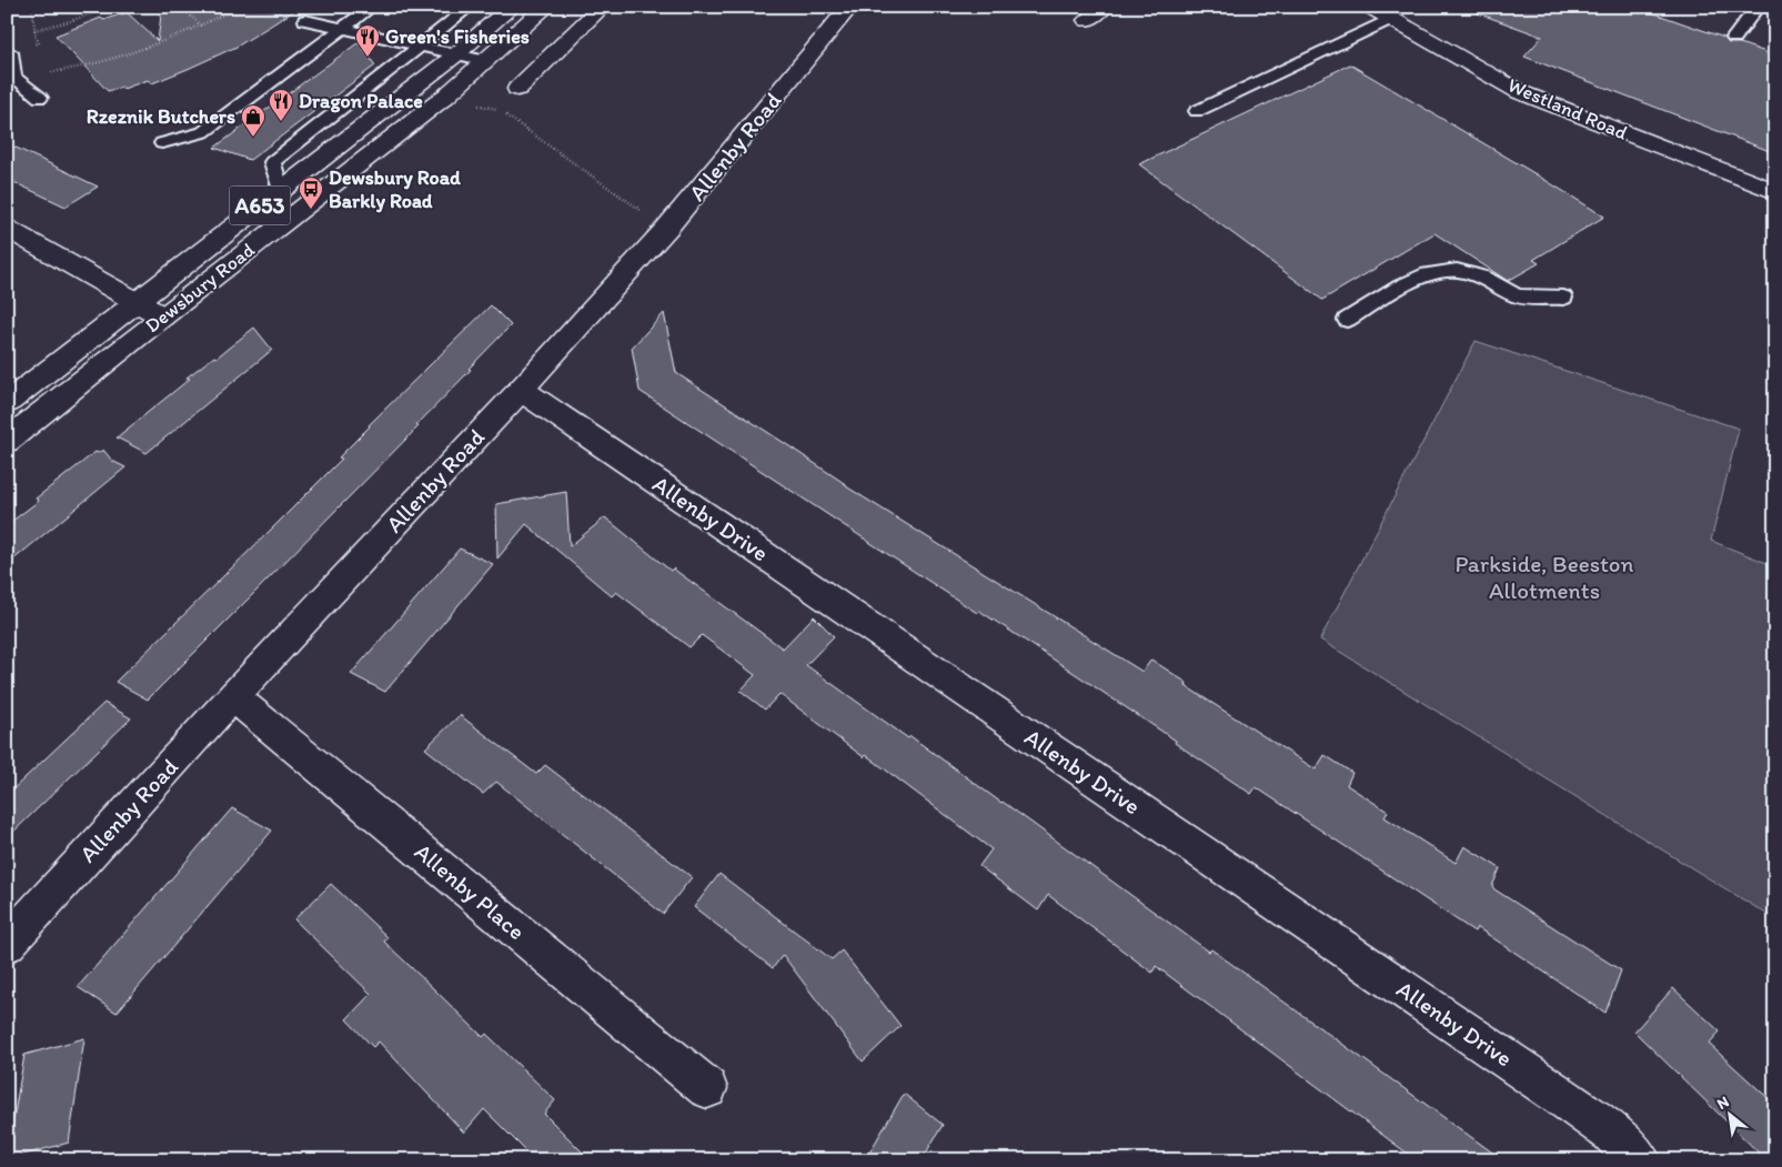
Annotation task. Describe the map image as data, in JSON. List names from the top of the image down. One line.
{"streets":{"street":["Westland Road","Allenby Road","A653","Dewsbury Road","Allenby Drive","Allenby Place"]},"crossings":[["Allenby Road","Allenby Drive"],["Allenby Road","Allenby Place"]],"parks":["Parkside, Beeston Allotments"],"places":{"restaurant":["Green's Fisheries","Dragon Palace"],"shop":["Rzeznik Butchers"],"bus stop":["Dewsbury Road Barkly Road"]},"north":"top left"}
